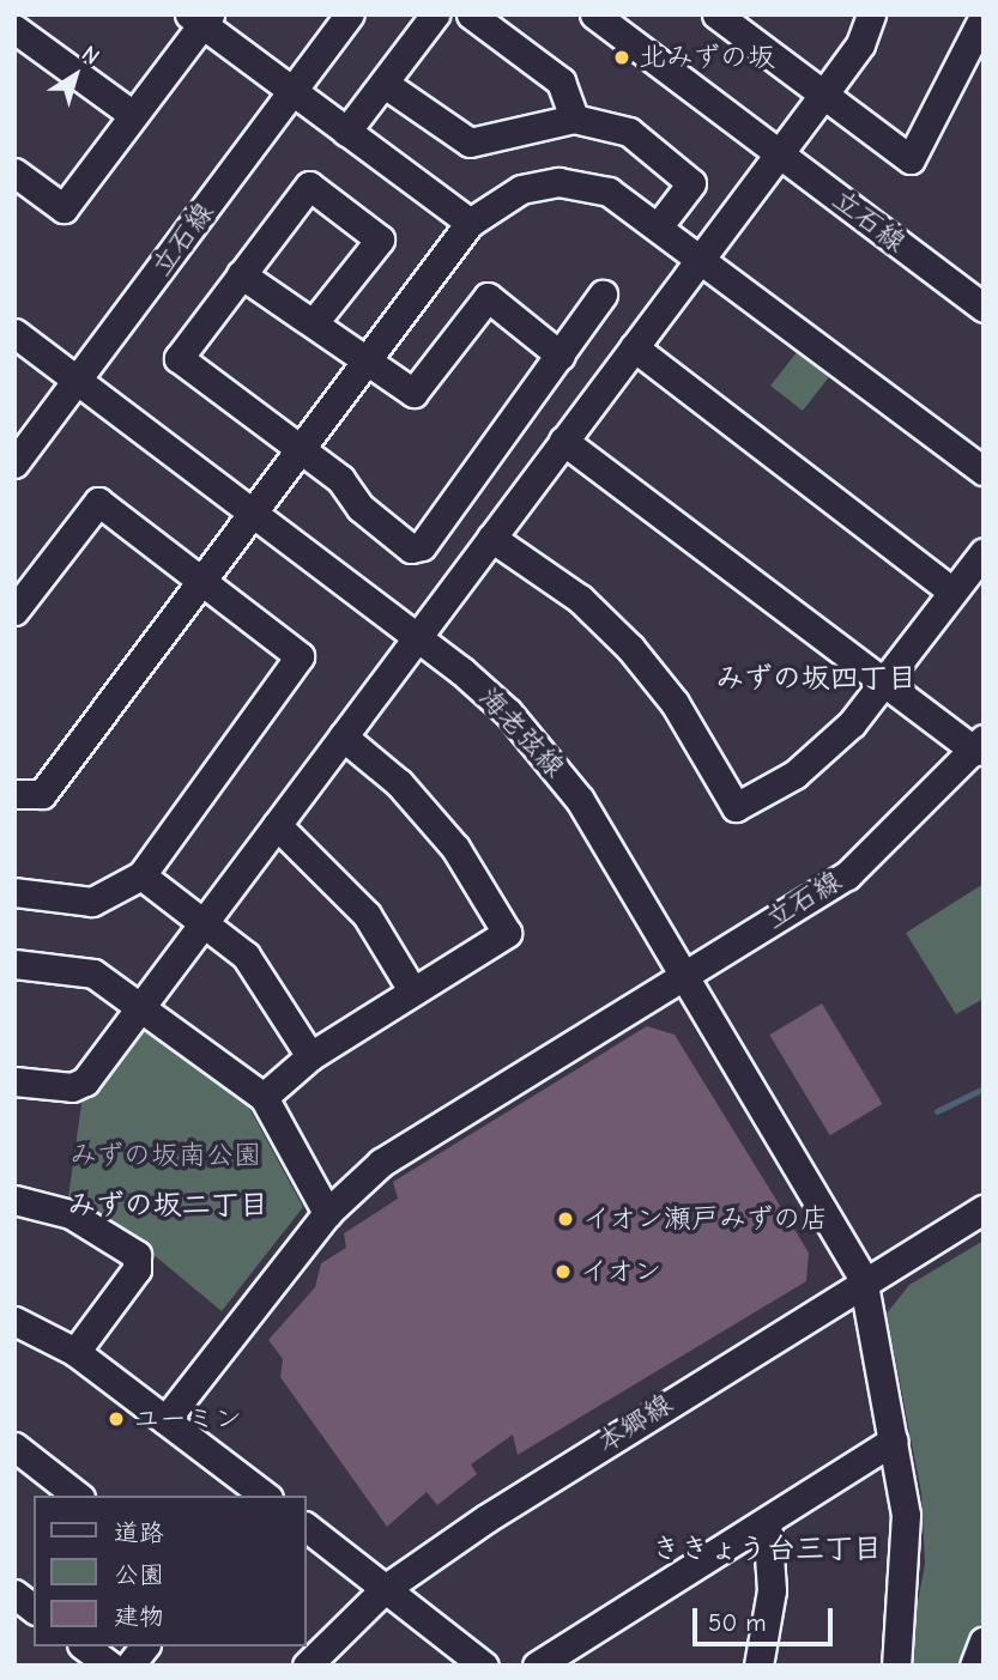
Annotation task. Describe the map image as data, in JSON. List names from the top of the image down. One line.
{"streets":{"street":["立石線","海老弦線","本郷線"]},"crossings":[["立石線","海老弦線"],["海老弦線","本郷線"]],"districts":["みずの坂四丁目","みずの坂二丁目","ききょう台三丁目"],"parks":["みずの坂南公園"],"places":["北みずの坂","イオン瀬戸みずの店","イオン","ユーミン"],"legend":["道路","公園","建物"],"scale_bar":"50 m","north":"top right"}
